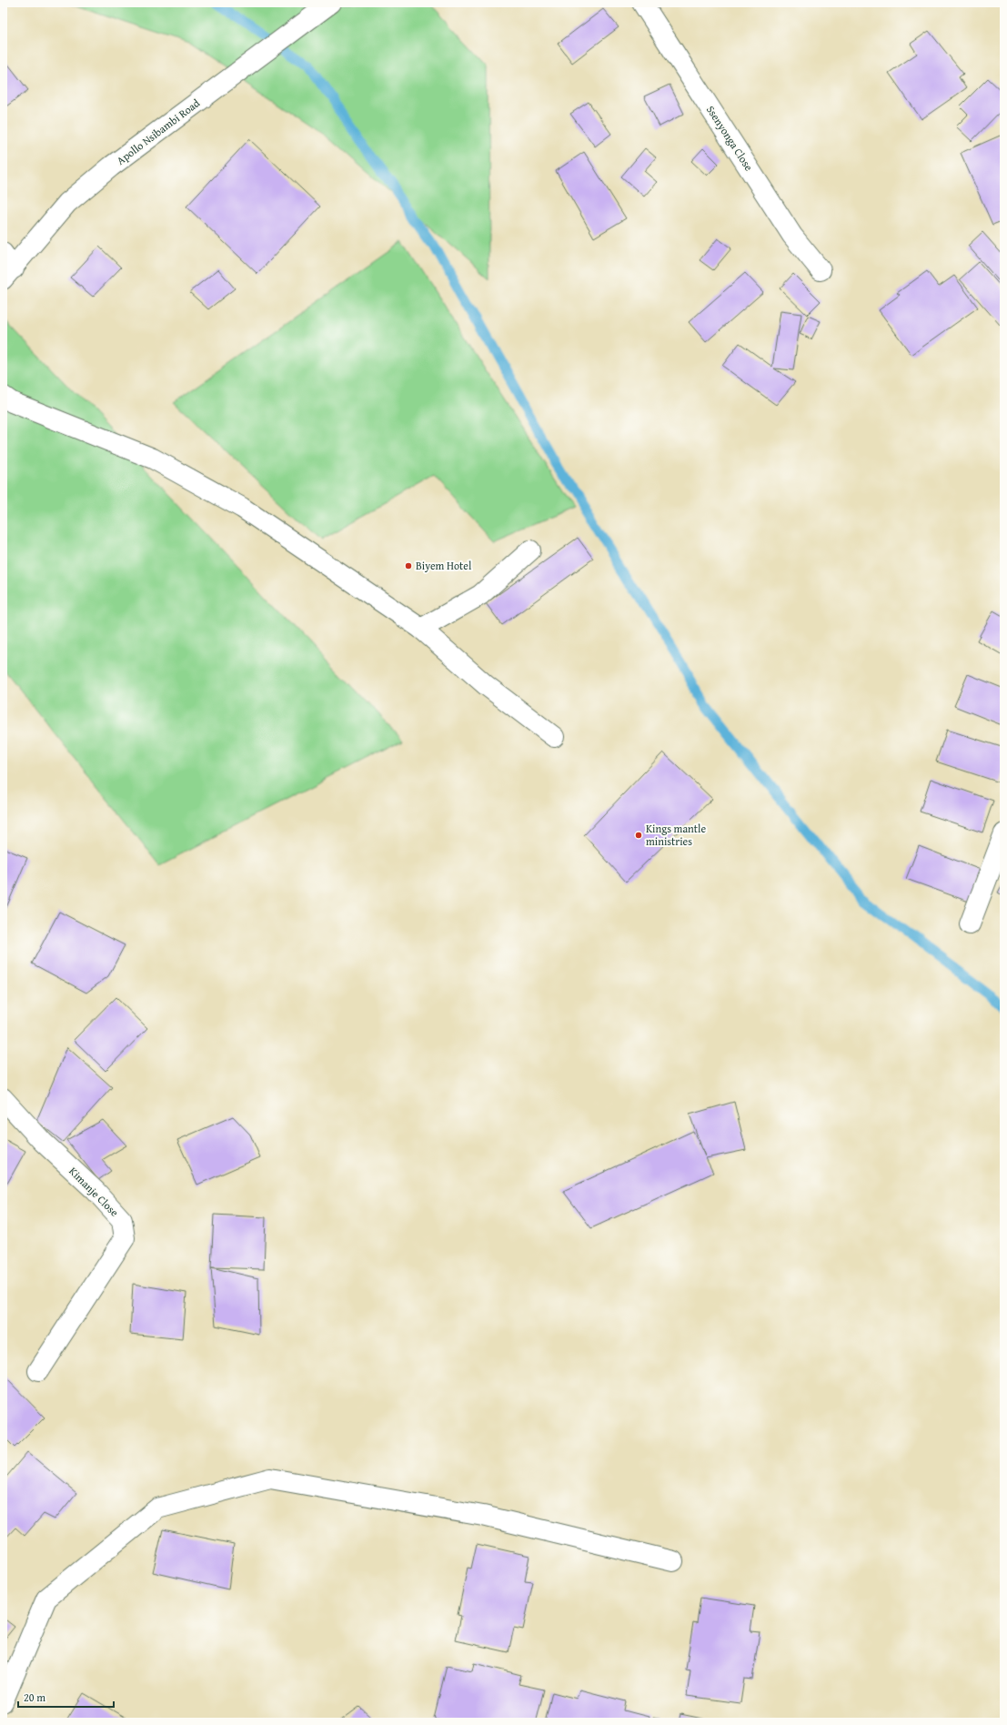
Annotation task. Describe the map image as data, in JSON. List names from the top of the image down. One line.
{"streets":{"street":["Apollo Nsibambi Road","Ssenyonga Close","Kimanje Close"]},"places":["Biyem Hotel","Kings mantle ministries"],"scale_bar":"20 m"}
